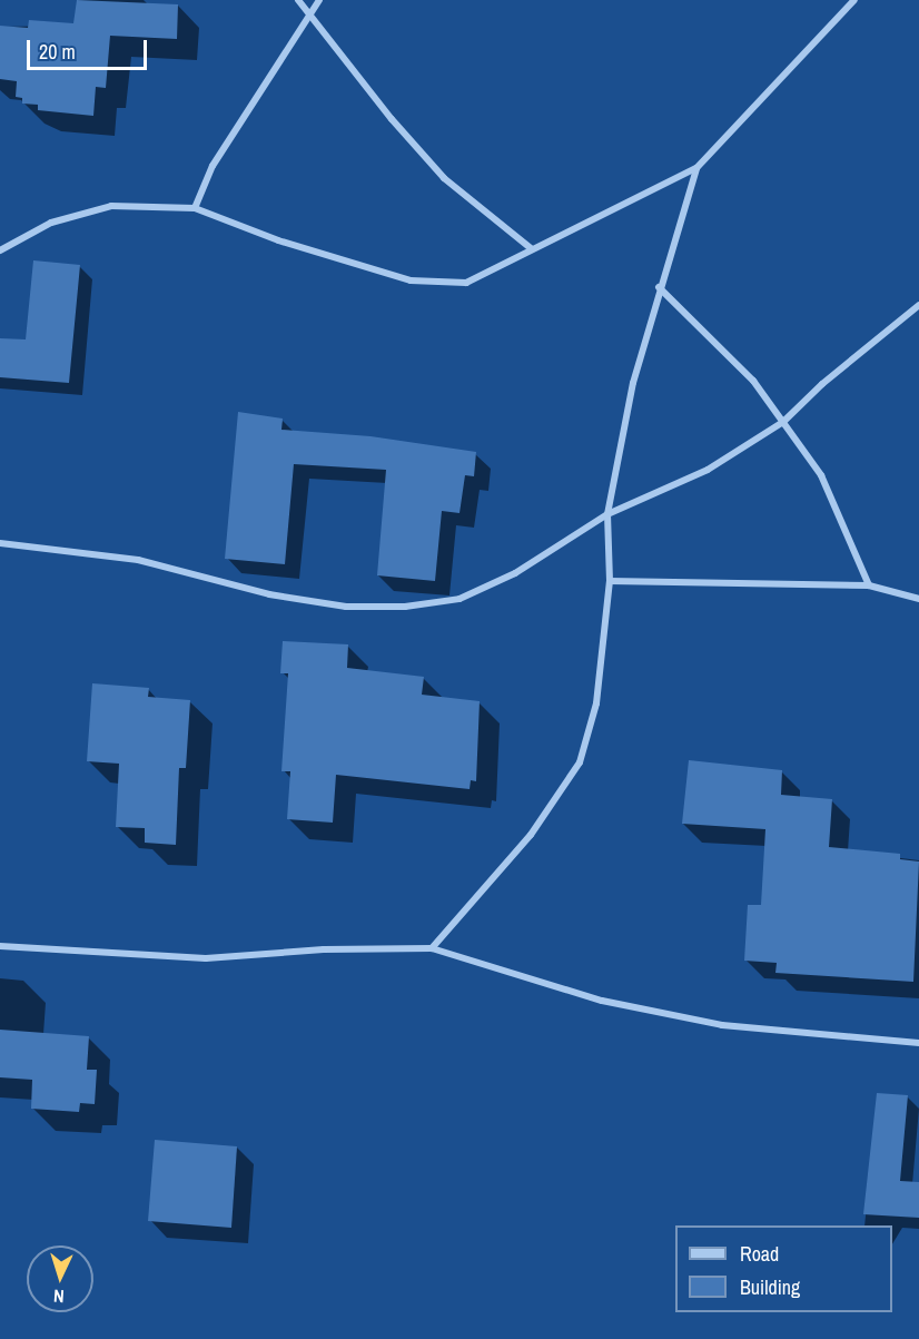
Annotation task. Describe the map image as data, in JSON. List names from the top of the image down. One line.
{"legend":["Road","Building"],"scale_bar":"20 m","north":"bottom"}
